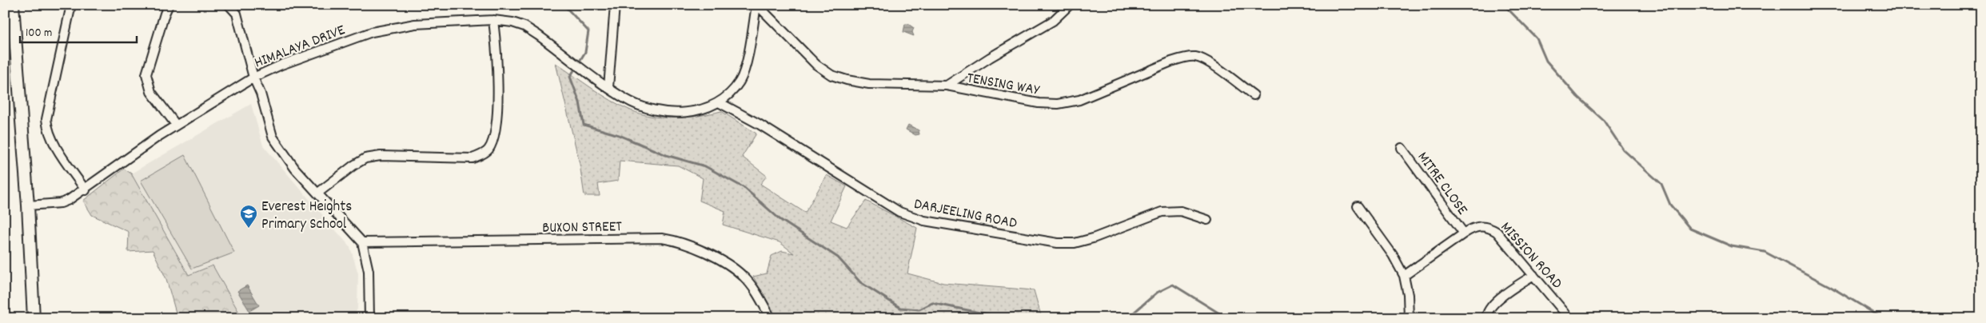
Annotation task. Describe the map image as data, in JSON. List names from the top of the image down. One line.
{"streets":{"street":["HIMALAYA DRIVE","TENSING WAY","MITRE CLOSE","DARJEELING ROAD","BUXON STREET","MISSION ROAD"]},"crossings":[["HIMALAYA DRIVE","TENSING WAY"],["HIMALAYA DRIVE","DARJEELING ROAD"],["MITRE CLOSE","MISSION ROAD"]],"places":{"school or university":["Everest Heights Primary School"]},"scale_bar":"100 m"}
